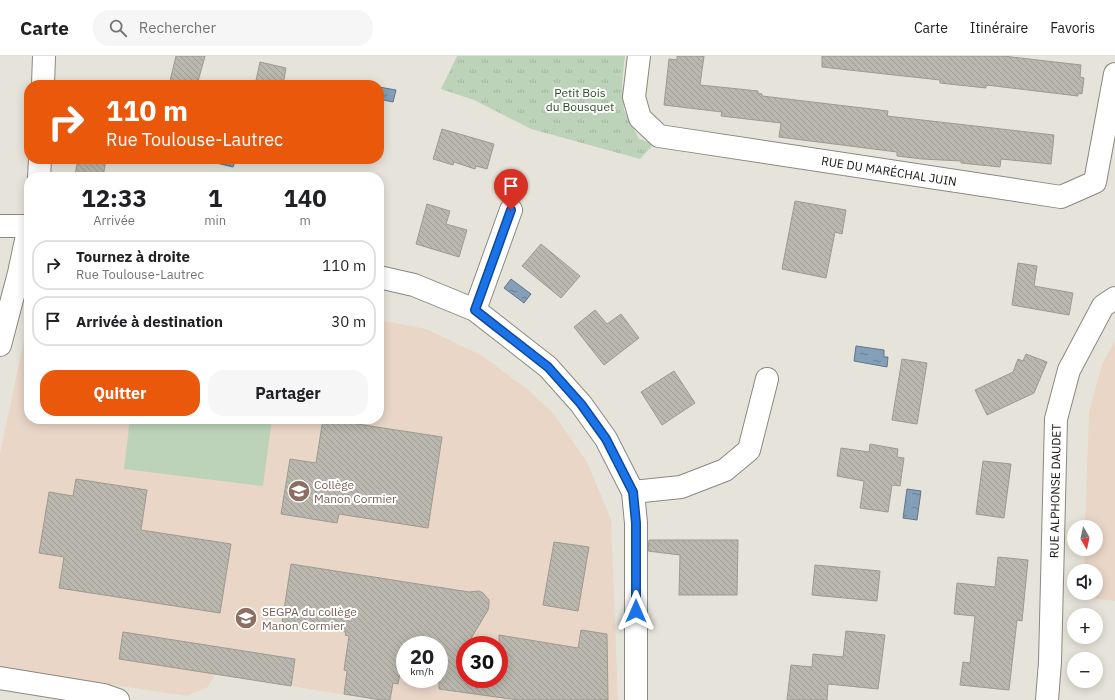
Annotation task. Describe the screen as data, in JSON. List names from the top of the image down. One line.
{"streets":{"street":["RUE DU MARÉCHAL JUIN","RUE ALPHONSE DAUDET"]},"parks":["Petit Bois du Bousquet"],"places":{"school or university":["Collège Manon Cormier","SEGPA du collège Manon Cormier"]},"north":"bottom","page":{"header":"Carte","search":"Rechercher","nav":["Carte","Itinéraire","Favoris"],"turn":["110 m","Rue Toulouse-Lautrec"],"eta":["12:33","Arrivée","1","min","140","m"],"list":[{"name":"Tournez à droite","note":"Rue Toulouse-Lautrec","value":"110 m"},{"name":"Arrivée à destination","value":"30 m"}],"buttons":["Quitter","Partager"],"map_buttons":["+","−"],"speed":"20 km/h","limit":"30"}}
